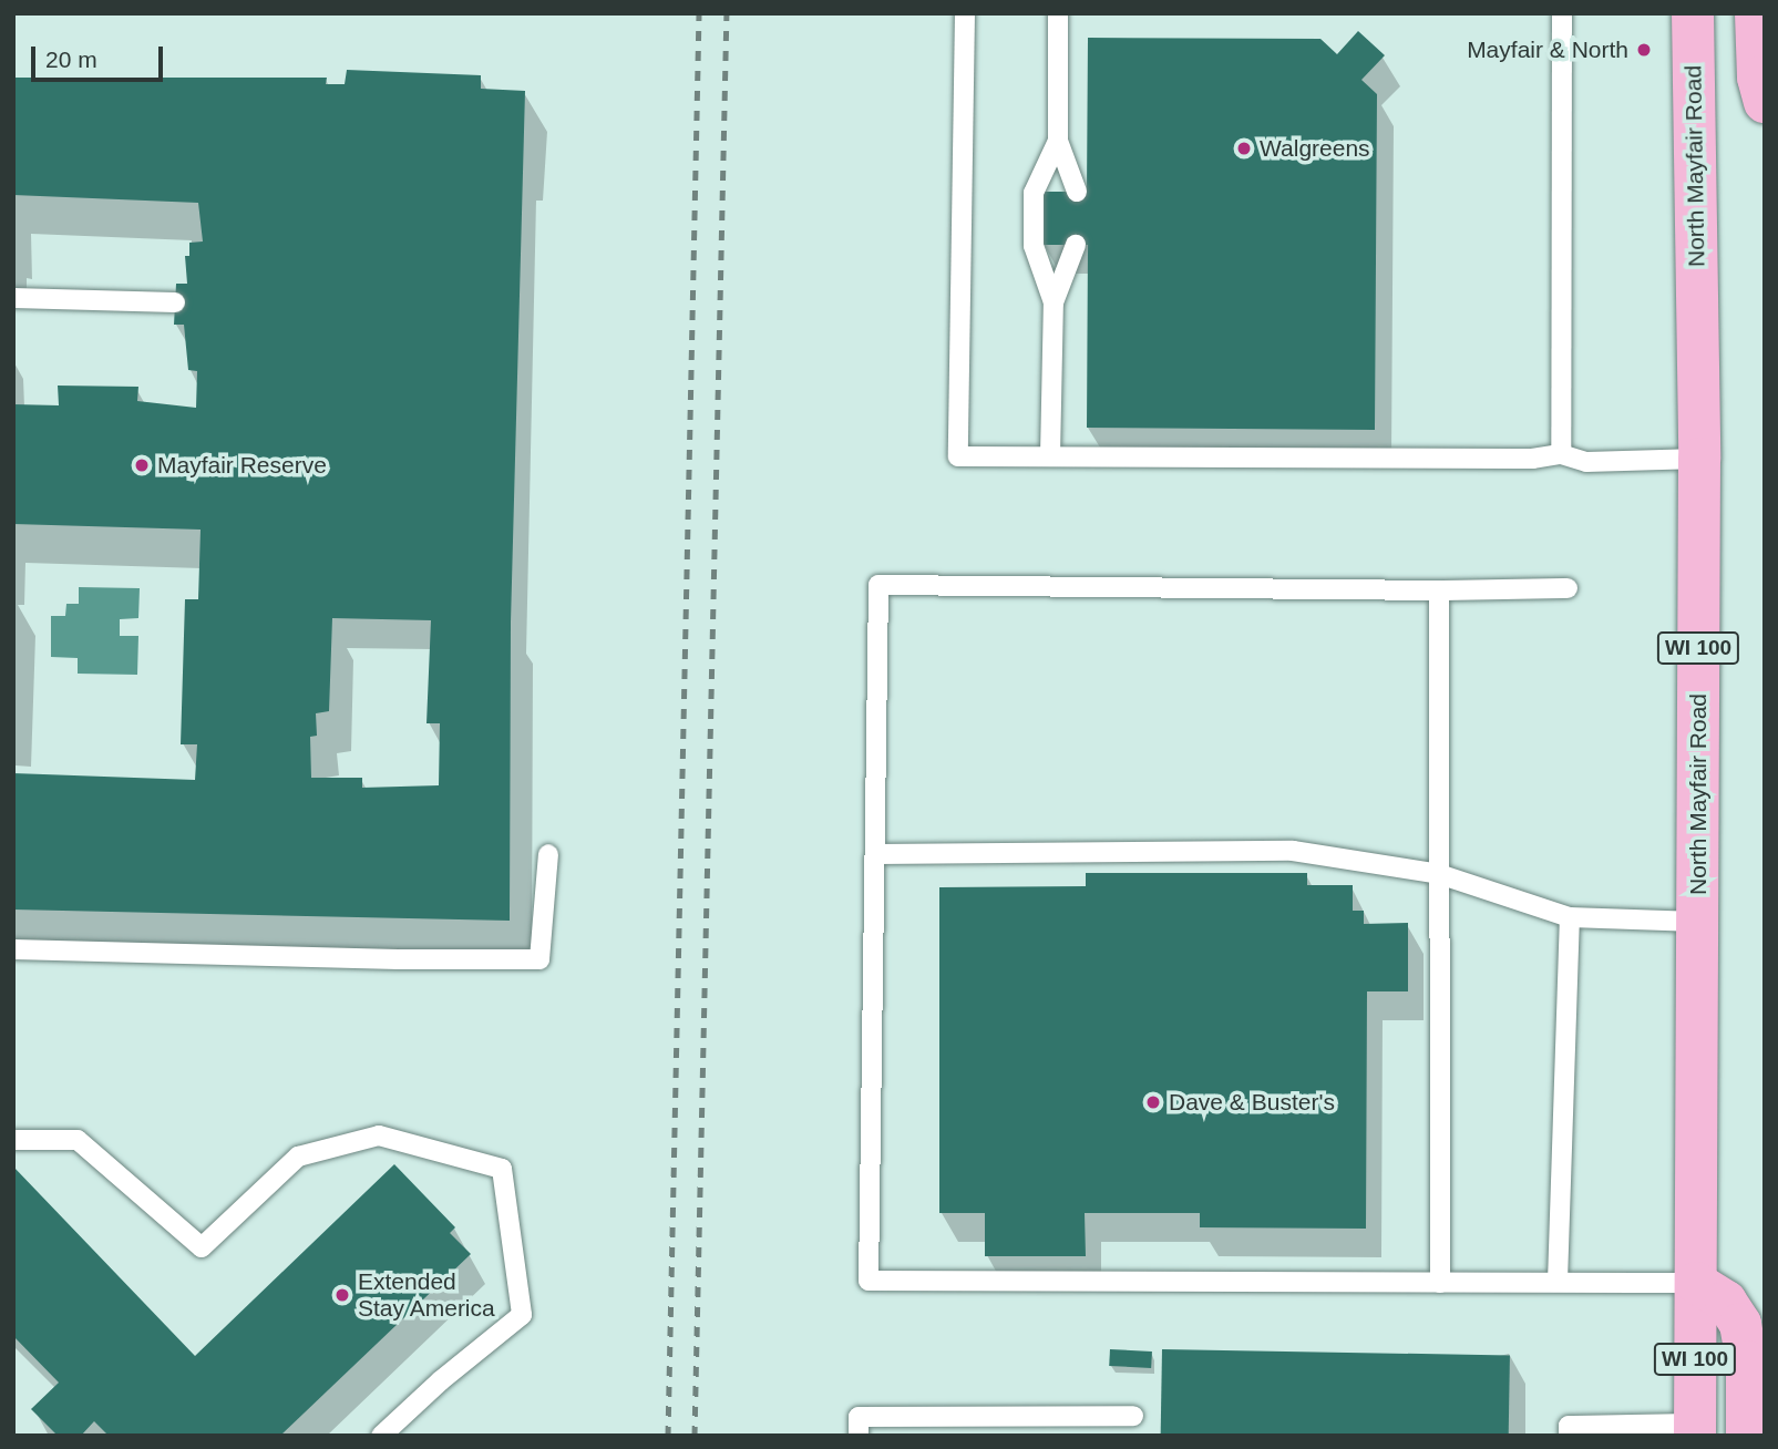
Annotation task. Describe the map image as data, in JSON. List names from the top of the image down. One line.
{"streets":{"main road":["North Mayfair Road","WI 100"]},"places":["Mayfair & North","Walgreens","Mayfair Reserve","Dave & Buster's","Extended Stay America"],"scale_bar":"20 m"}
